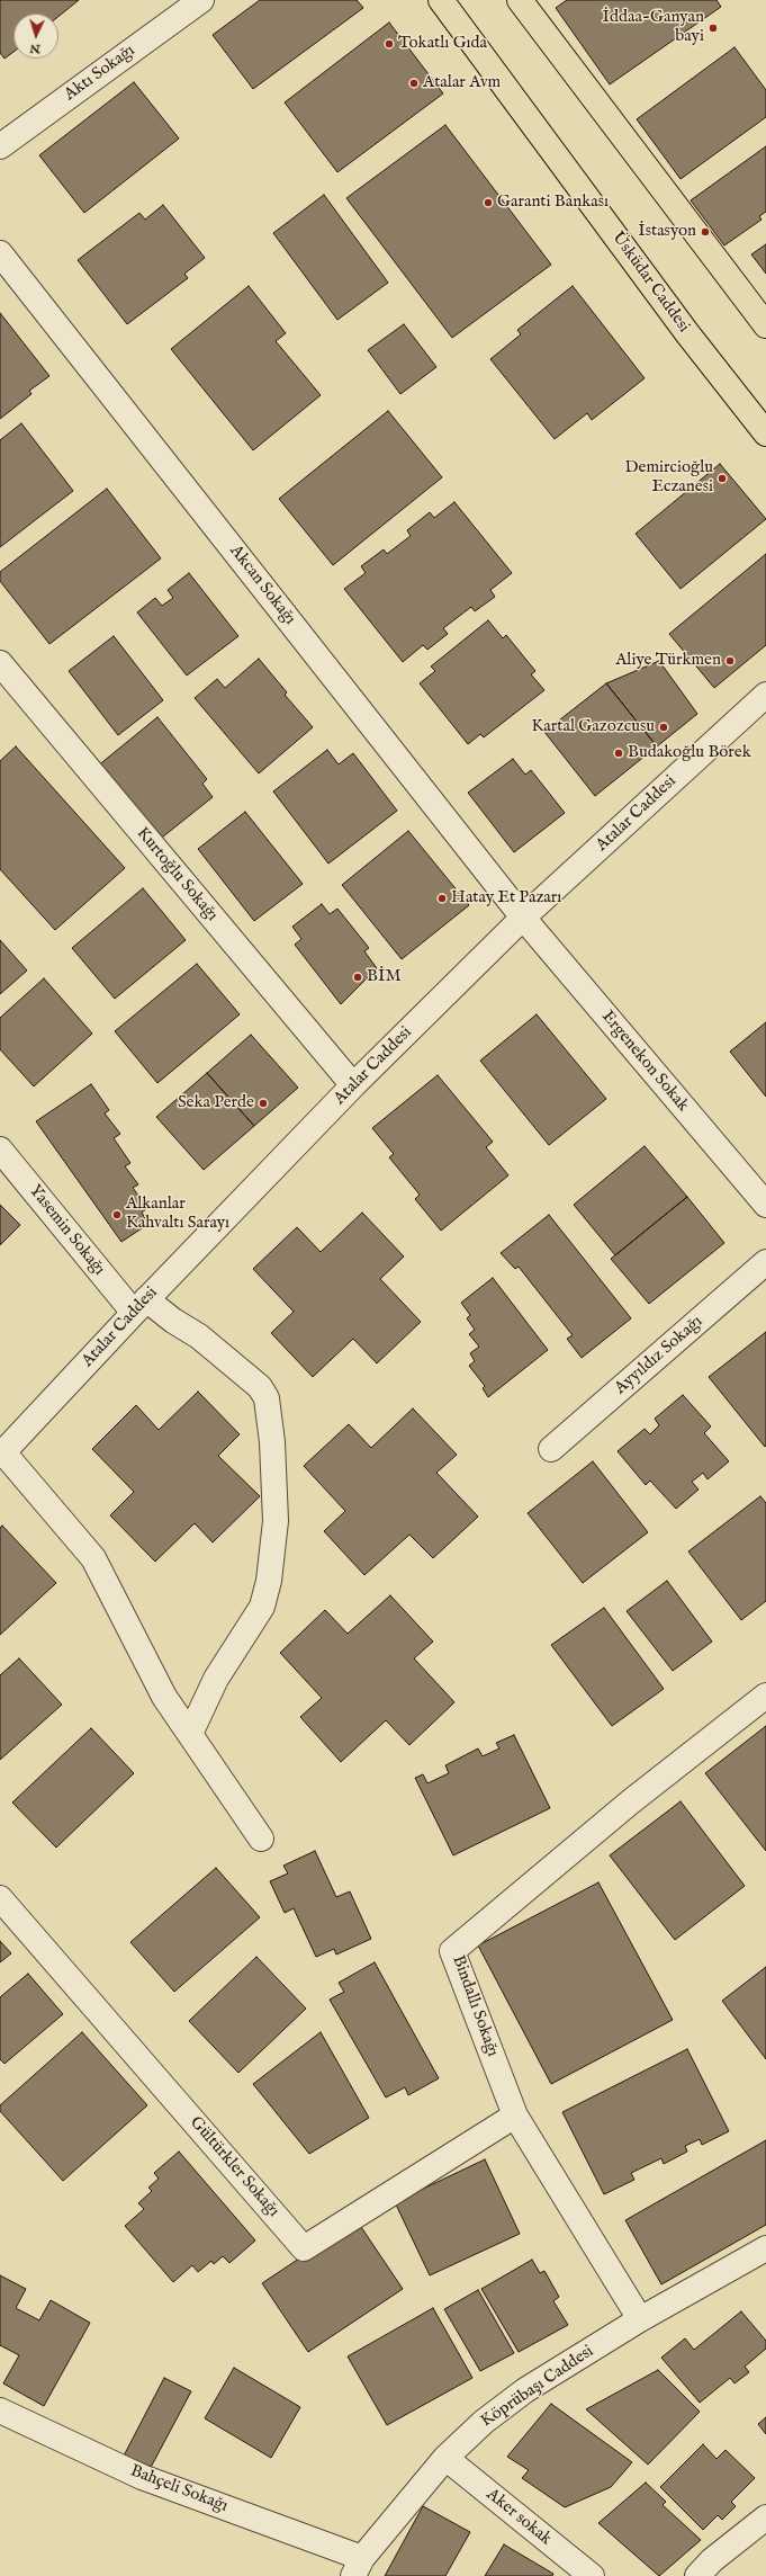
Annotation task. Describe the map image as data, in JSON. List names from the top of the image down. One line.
{"streets":{"main road":["Üsküdar Caddesi"],"street":["Aktı Sokağı","Akcan Sokağı","Atalar Caddesi","Kurtoğlu Sokağı","Ergenekon Sokak","Yasemin Sokağı","Ayyıldız Sokağı","Bindallı Sokağı","Gültürkler Sokağı","Köprübaşı Caddesi","Bahçeli Sokağı","Aker sokak"]},"crossings":[["Akcan Sokağı","Atalar Caddesi"],["Akcan Sokağı","Ergenekon Sokak"],["Atalar Caddesi","Kurtoğlu Sokağı"],["Atalar Caddesi","Ergenekon Sokak"],["Atalar Caddesi","Yasemin Sokağı"],["Bindallı Sokağı","Gültürkler Sokağı"],["Bindallı Sokağı","Köprübaşı Caddesi"],["Köprübaşı Caddesi","Bahçeli Sokağı"],["Köprübaşı Caddesi","Aker sokak"]],"places":["İddaa-Ganyan bayi","Tokatlı Gıda","Atalar Avm","Garanti Bankası","İstasyon","Demircioğlu Eczanesi","Aliye Türkmen","Kartal Gazozcusu","Budakoğlu Börek","Hatay Et Pazarı","BİM","Seka Perde","Alkanlar Kahvaltı Sarayı"],"north":"bottom"}
